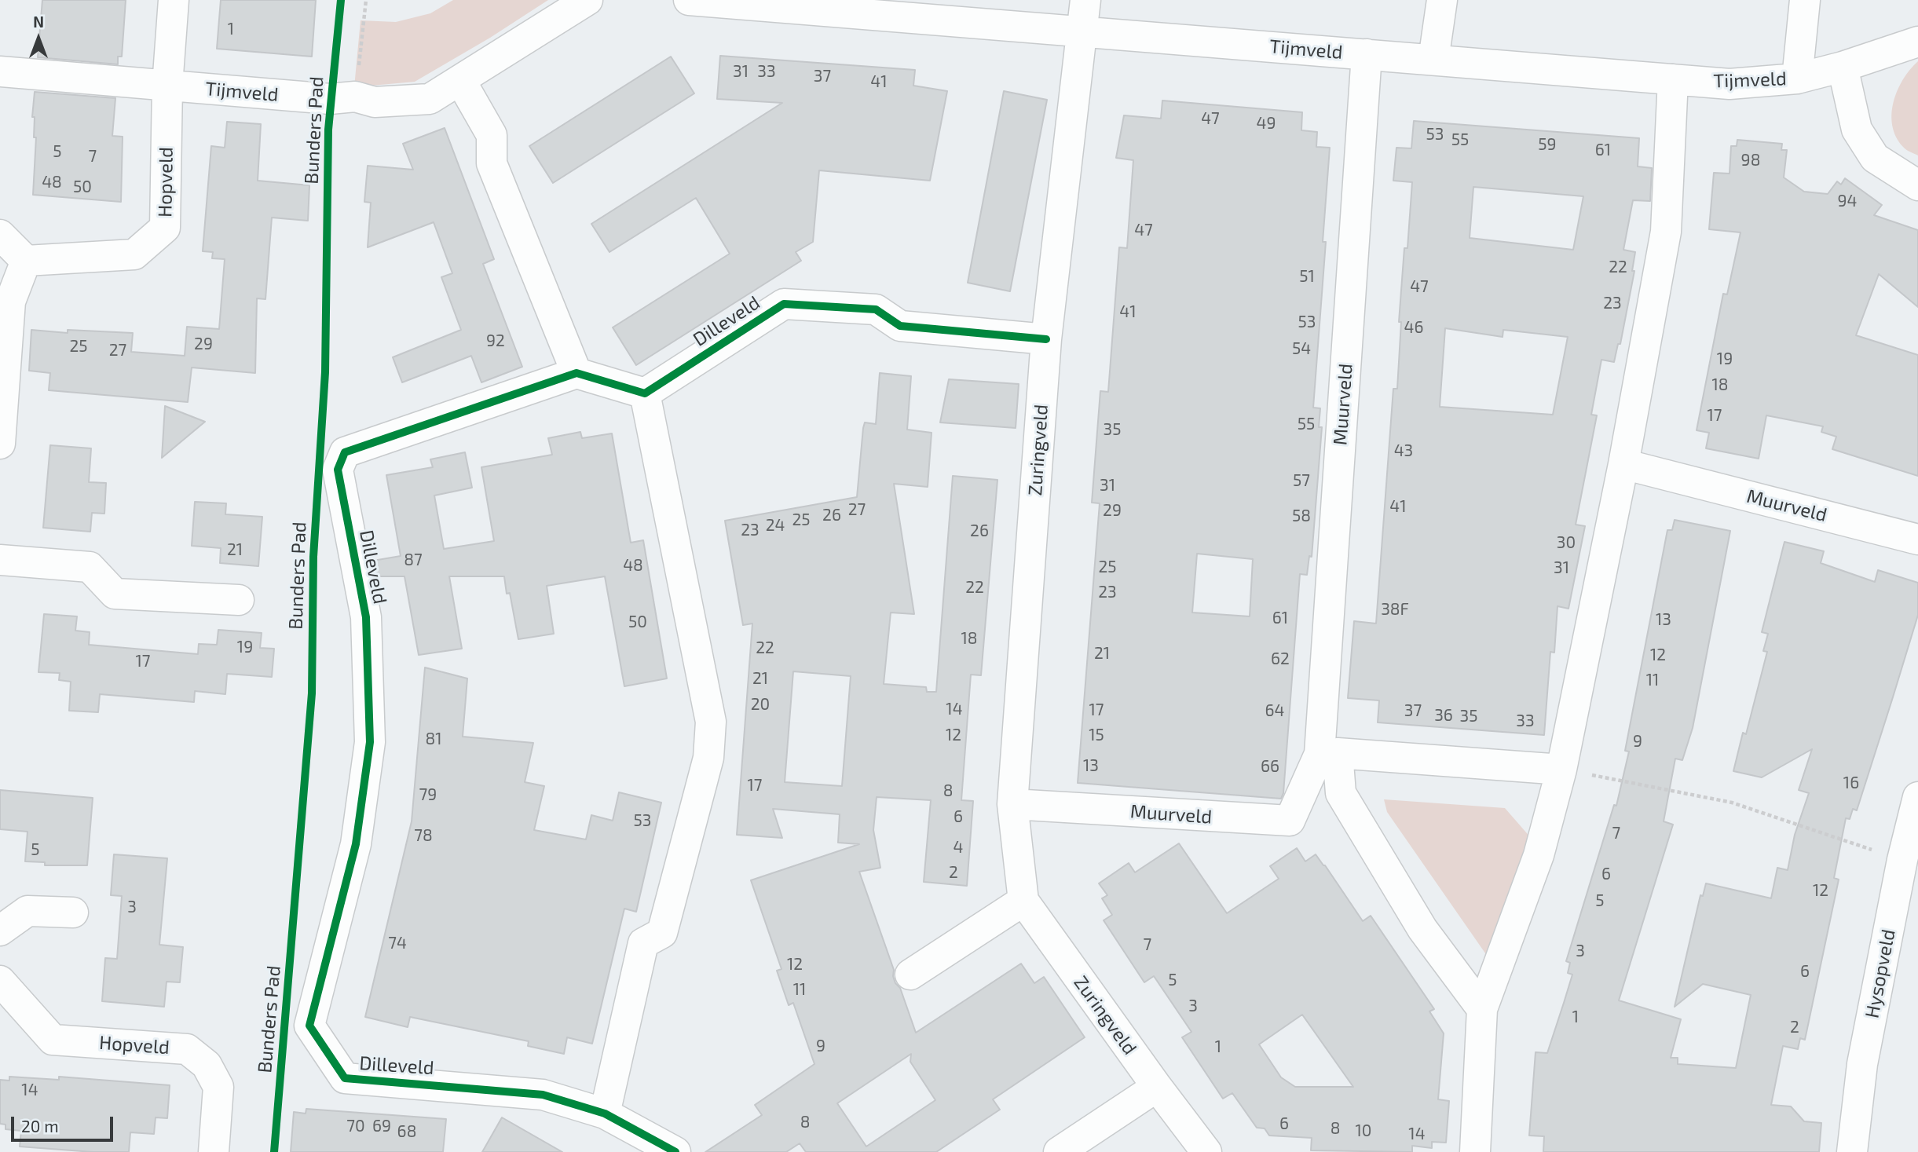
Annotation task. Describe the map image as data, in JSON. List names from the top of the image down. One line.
{"streets":{"street":["Tijmveld","Hopveld","Dilleveld","Muurveld","Zuringveld","Hysopveld"],"cycle path":["Bunders Pad"]},"crossings":[["Tijmveld","Hopveld"],["Tijmveld","Muurveld"],["Tijmveld","Zuringveld"],["Dilleveld","Zuringveld"],["Muurveld","Zuringveld"]],"house_numbers":["1","31","33","37","41","47","49","53","55","59","61","5","7","98","48","50","94","47","22","51","47","23","41","53","46","92","29","25","54","27","19","18","17","55","35","43","57","31","41","27","29","26","58","25","24","23","26","30","21","87","48","25","31","22","23","38F","61","13","50","18","19","22","21","12","62","17","21","11","20","14","17","64","37","36","35","33","12","15","81","9","13","66","16","17","8","79","6","53","7","78","4","5","2","6","12","5","3","74","7","3","12","6","5","11","3","1","2","9","1","14","8","6","70","69","8","10","68","14"],"scale_bar":"20 m","north":"top"}
